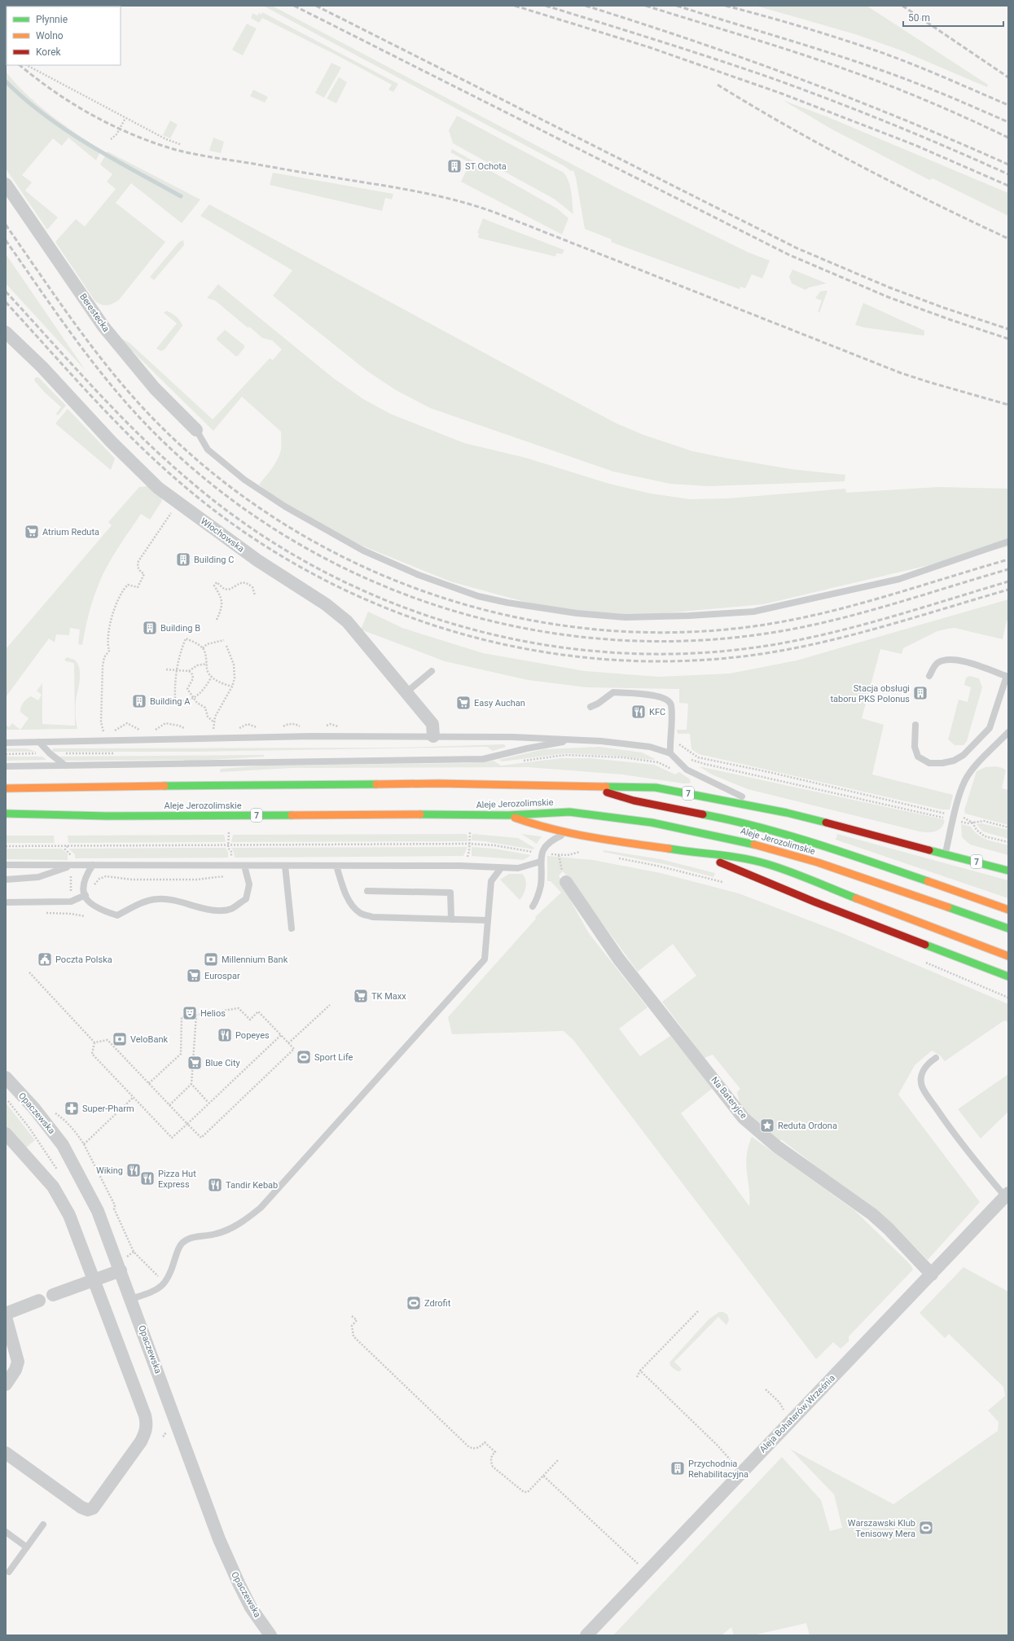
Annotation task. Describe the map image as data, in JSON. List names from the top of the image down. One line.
{"streets":{"main road":["7","Aleje Jerozolimskie"],"street":["Berestecka","Włochowska","Na Bateryjce","Opaczewska","Aleja Bohaterów Września"]},"crossings":[["7","Aleje Jerozolimskie"],["Na Bateryjce","Aleja Bohaterów Września"]],"places":{"building":["ST Ochota","Building C","Building B","Stacja obsługi taboru PKS Polonus","Building A","Przychodnia Rehabilitacyjna"],"supermarket":["Atrium Reduta","Easy Auchan","Eurospar","TK Maxx","Blue City"],"restaurant":["KFC","Popeyes","Wiking","Pizza Hut Express","Tandir Kebab"],"public building":["Poczta Polska"],"bank":["Millennium Bank","VeloBank"],"theatre":["Helios"],"sports":["Sport Life","Zdrofit","Warszawski Klub Tenisowy Mera"],"pharmacy":["Super-Pharm"],"place":["Reduta Ordona"]},"legend":["Płynnie","Wolno","Korek"],"scale_bar":"50 m"}
